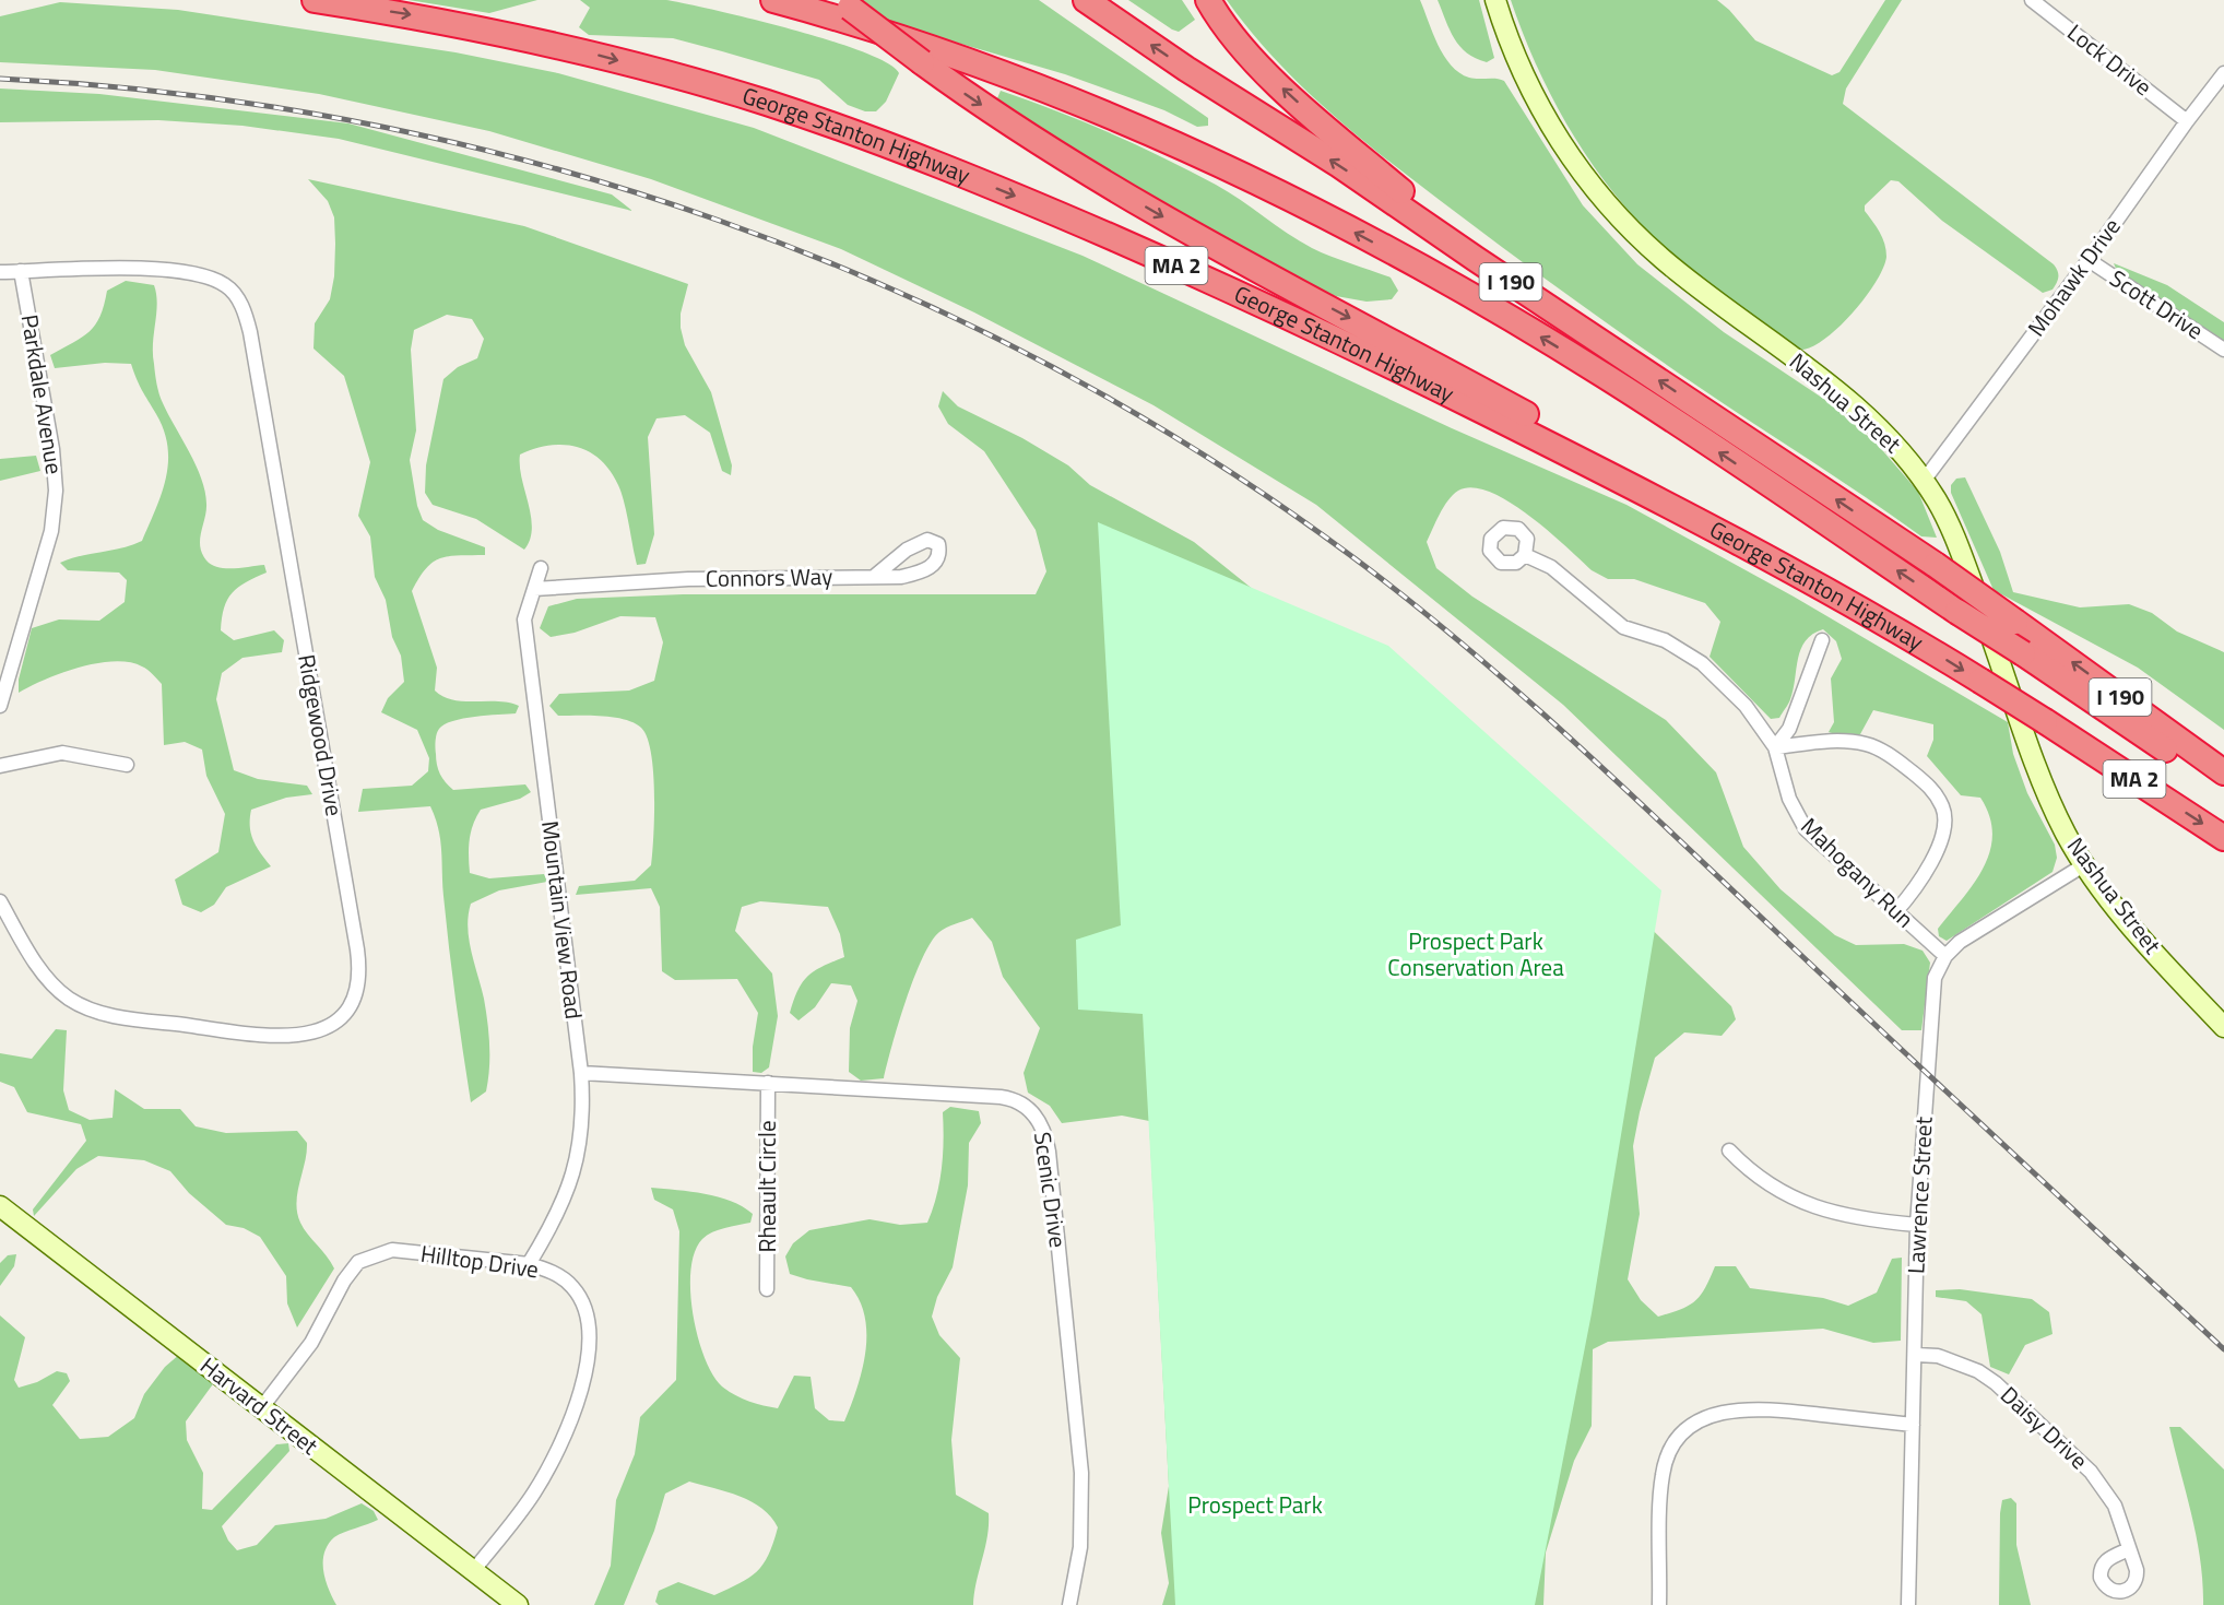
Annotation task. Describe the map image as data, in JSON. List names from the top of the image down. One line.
{"streets":{"highway":["George Stanton Highway","MA 2","I 190"],"main road":["Nashua Street","Harvard Street"],"street":["Lock Drive","Mohawk Drive","Scott Drive","Parkdale Avenue","Connors Way","Ridgewood Drive","Mahogany Run","Mountain View Road","Rheault Circle","Scenic Drive","Lawrence Street","Hilltop Drive","Daisy Drive"]},"crossings":[["Lock Drive","Mohawk Drive"],["Mohawk Drive","Scott Drive"],["Mohawk Drive","Nashua Street"],["Parkdale Avenue","Ridgewood Drive"],["Nashua Street","Lawrence Street"],["Connors Way","Mountain View Road"],["Mahogany Run","Lawrence Street"],["Mountain View Road","Scenic Drive"],["Mountain View Road","Hilltop Drive"],["Rheault Circle","Scenic Drive"],["Lawrence Street","Daisy Drive"],["Hilltop Drive","Harvard Street"]],"parks":["Prospect Park Conservation Area","Prospect Park"]}
